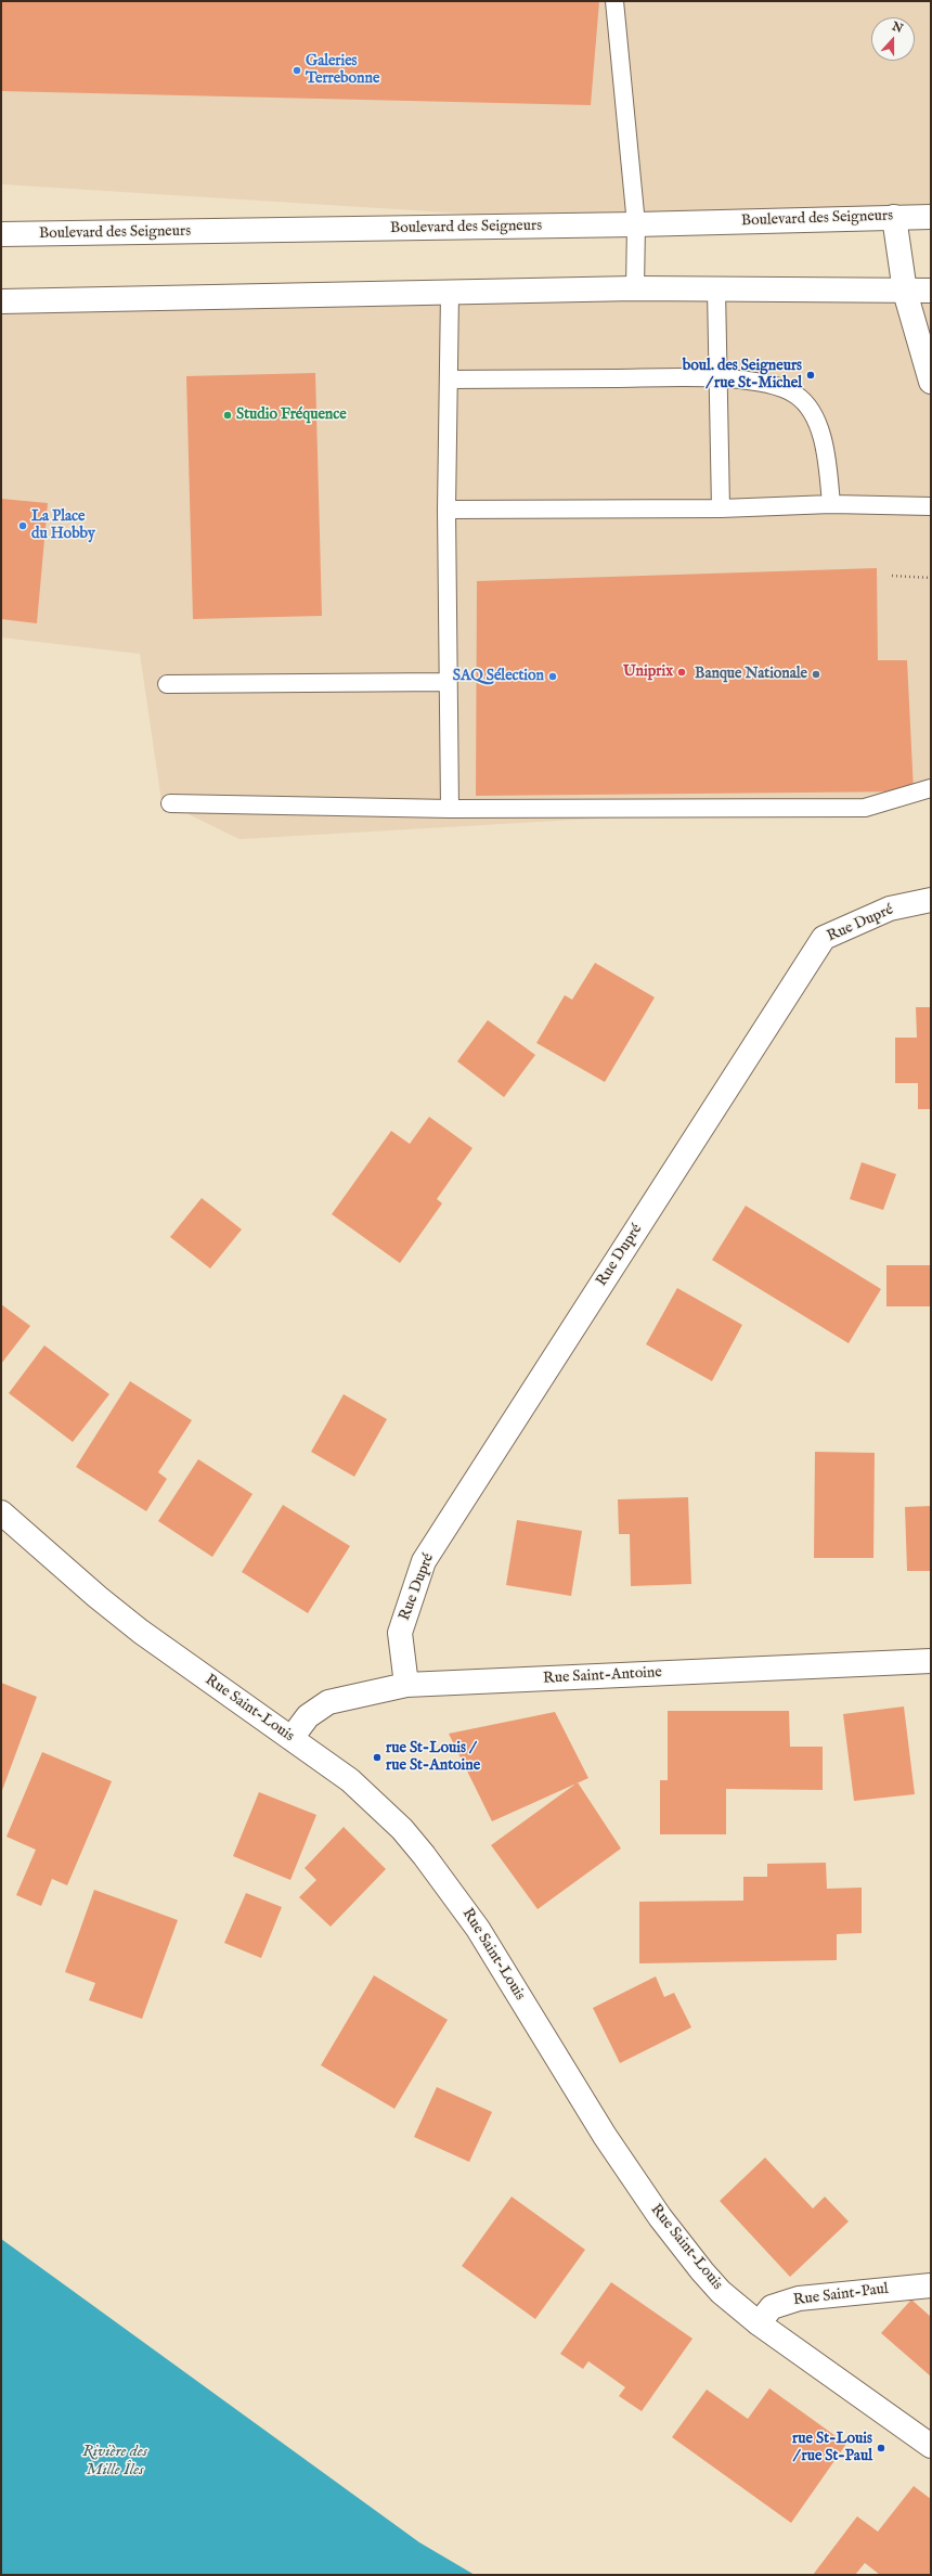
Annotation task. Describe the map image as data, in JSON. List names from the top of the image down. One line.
{"streets":{"main road":["Boulevard des Seigneurs","Rue Dupré","Rue Saint-Antoine","Rue Saint-Louis","Rue Saint-Paul"]},"crossings":[["Rue Dupré","Rue Saint-Antoine"],["Rue Saint-Antoine","Rue Saint-Louis"],["Rue Saint-Louis","Rue Saint-Paul"]],"water":["Rivière des Mille Îles"],"places":["Galeries Terrebonne","boul. des Seigneurs / rue St-Michel","Studio Fréquence","La Place du Hobby","Uniprix","Banque Nationale","SAQ Sélection","rue St-Louis / rue St-Antoine","rue St-Louis / rue St-Paul"],"north":"top"}
